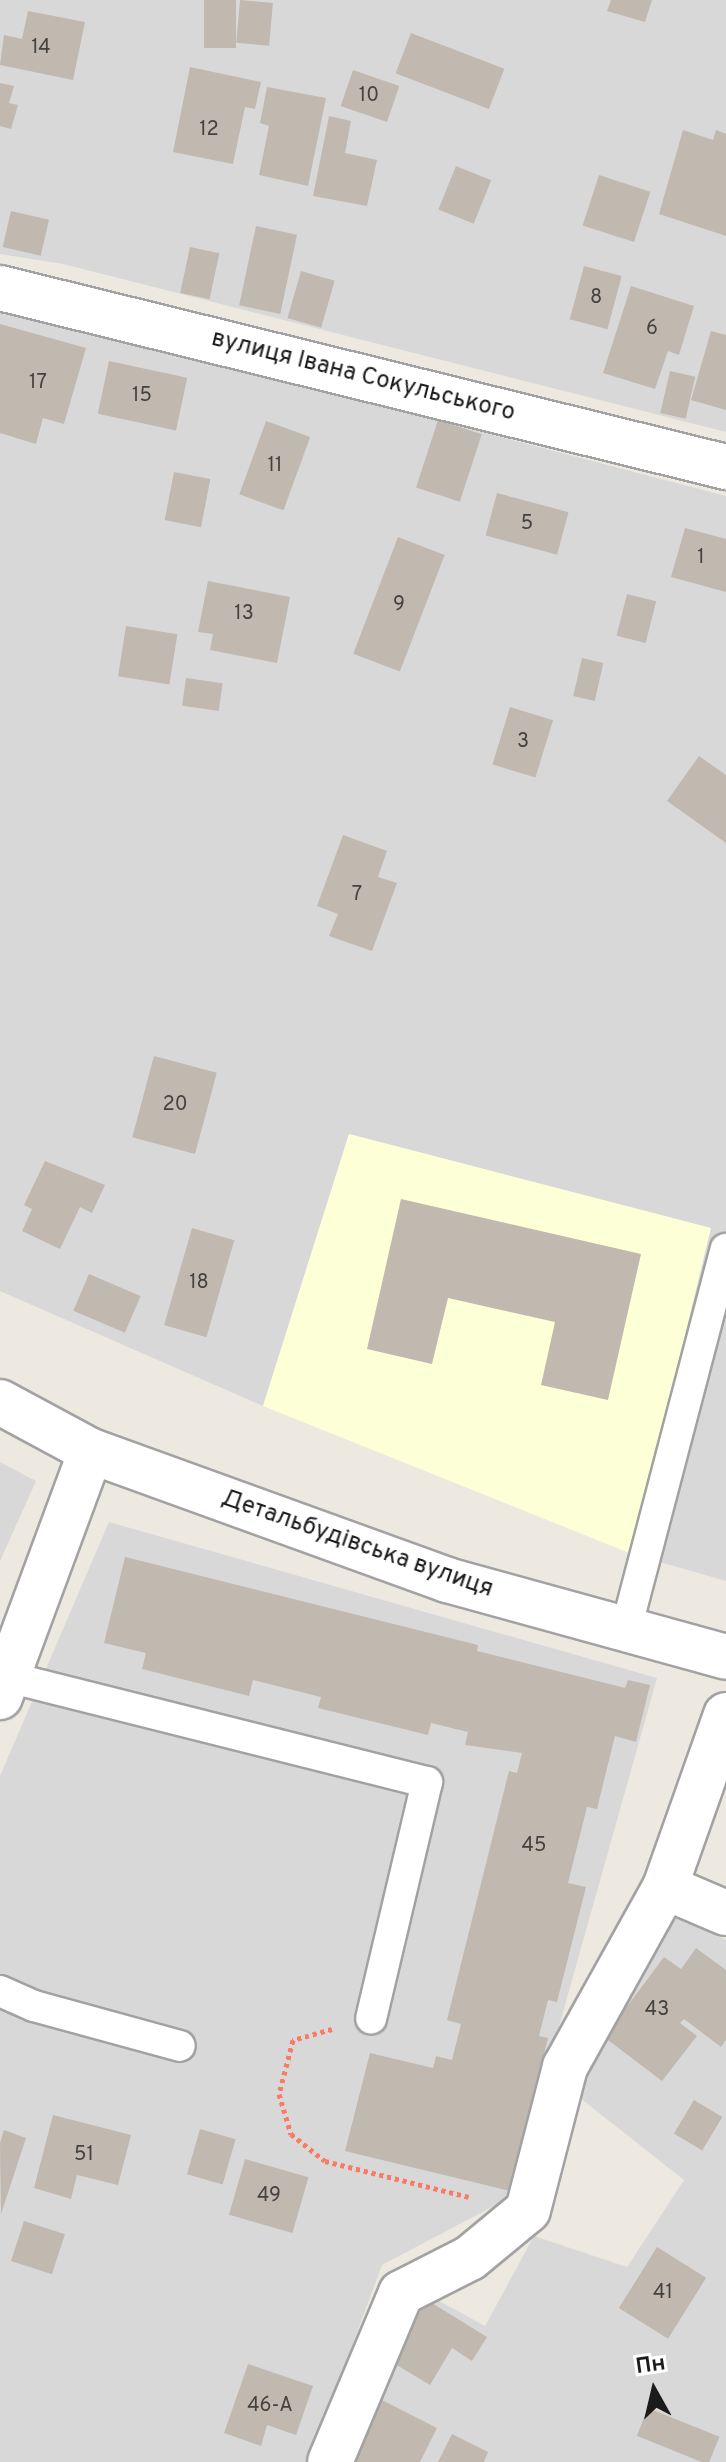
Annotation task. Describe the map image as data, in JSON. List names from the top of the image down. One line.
{"streets":{"street":["вулиця Івана Сокульського","Детальбудівська вулиця"]},"house_numbers":["14","10","12","8","6","17","15","11","5","1","9","13","3","7","20","18","45","43","51","49","41","46-А"],"north":"top"}
